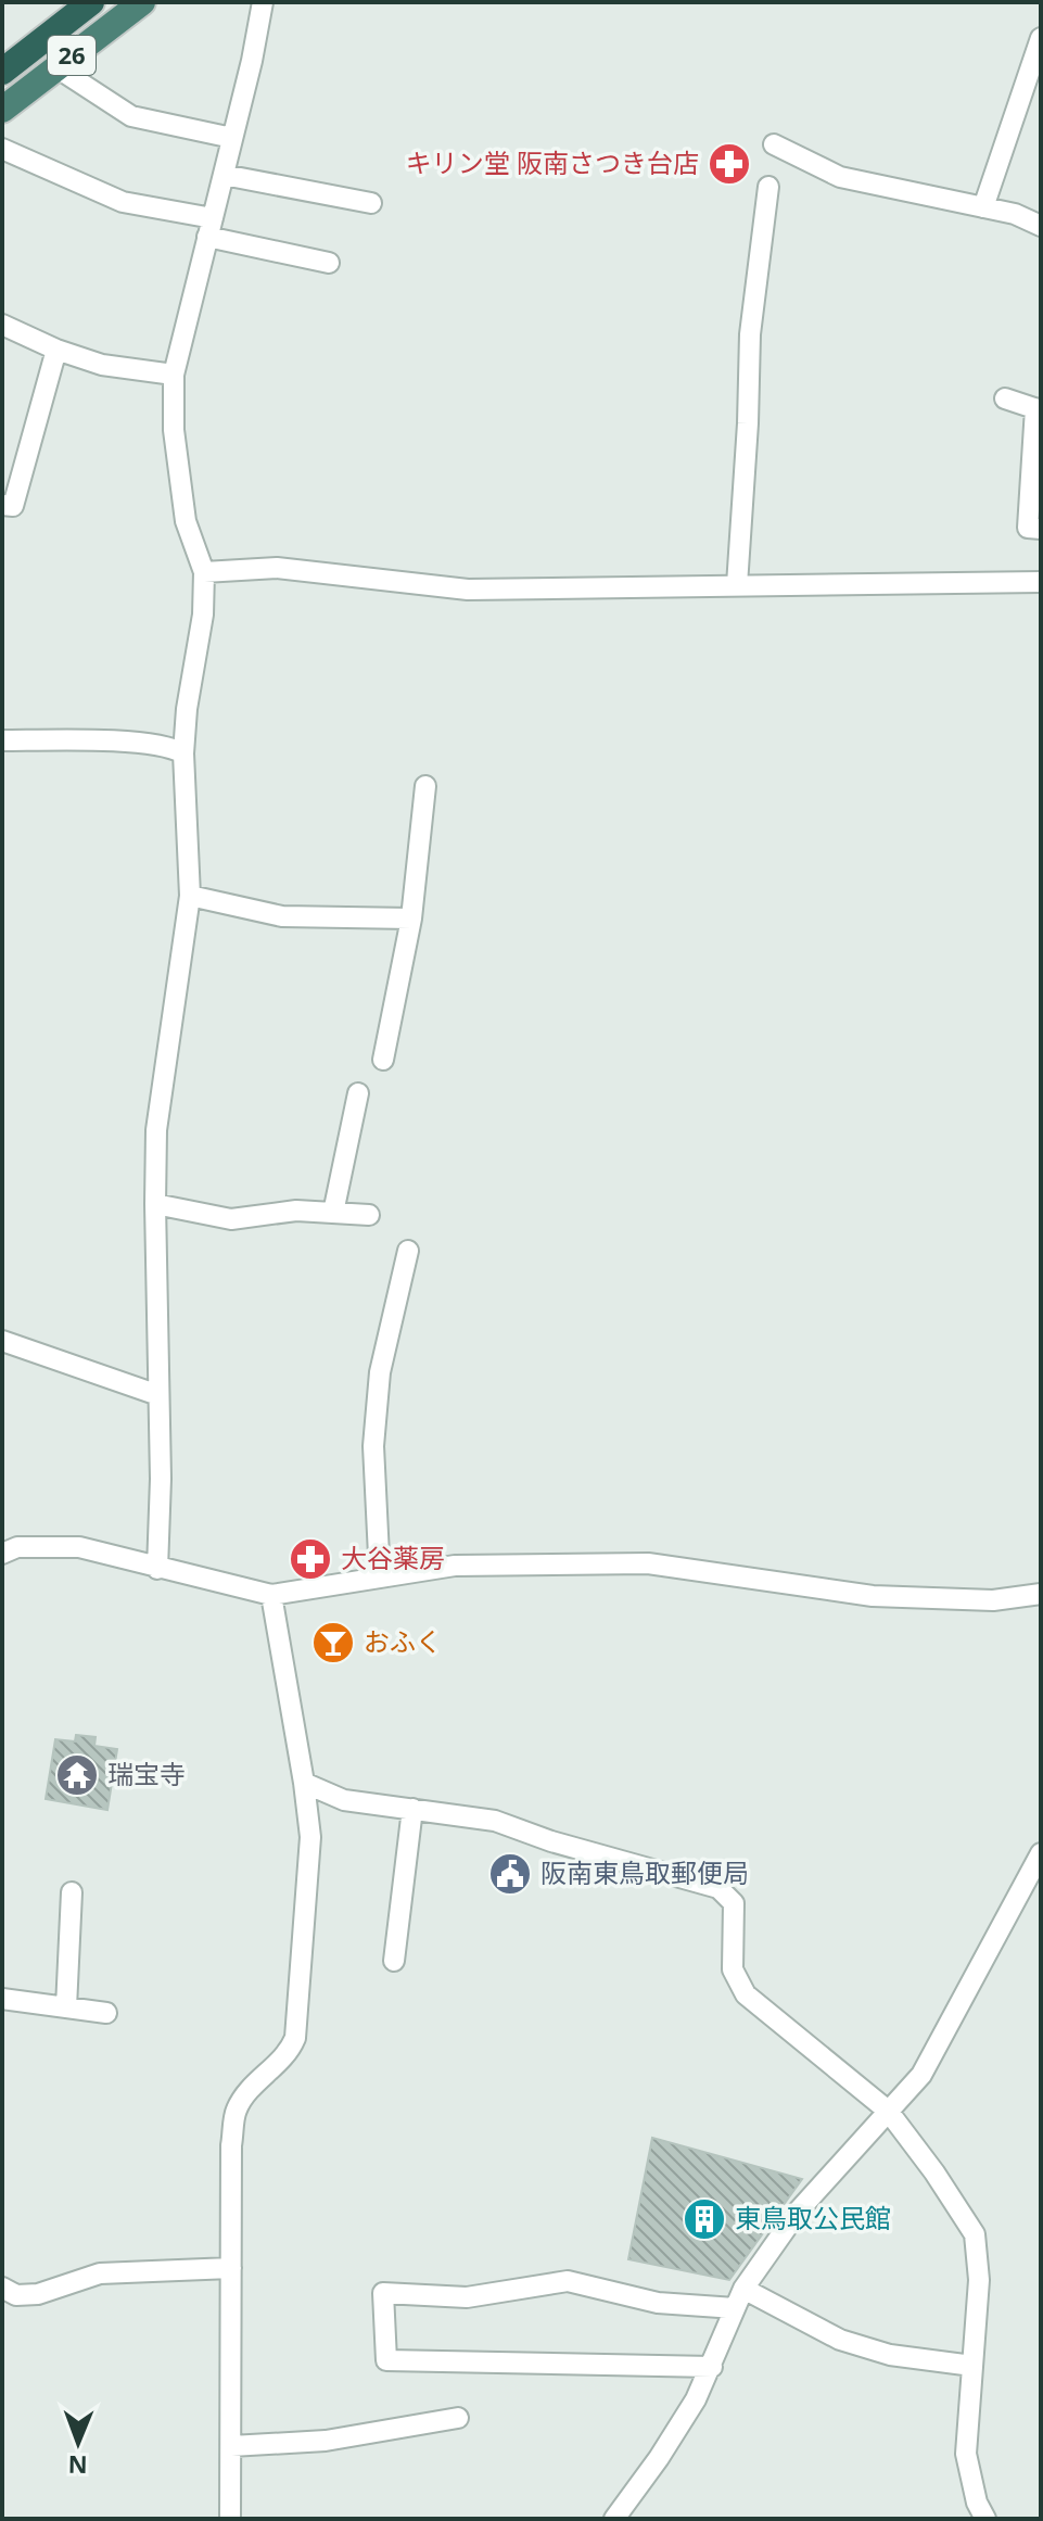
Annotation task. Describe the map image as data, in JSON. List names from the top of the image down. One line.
{"streets":{"highway":["26"]},"places":{"pharmacy":["キリン堂 阪南さつき台店","大谷薬房"],"bar":["おふく"],"temple":["瑞宝寺"],"public building":["阪南東鳥取郵便局"],"building":["東鳥取公民館"]},"north":"bottom"}
